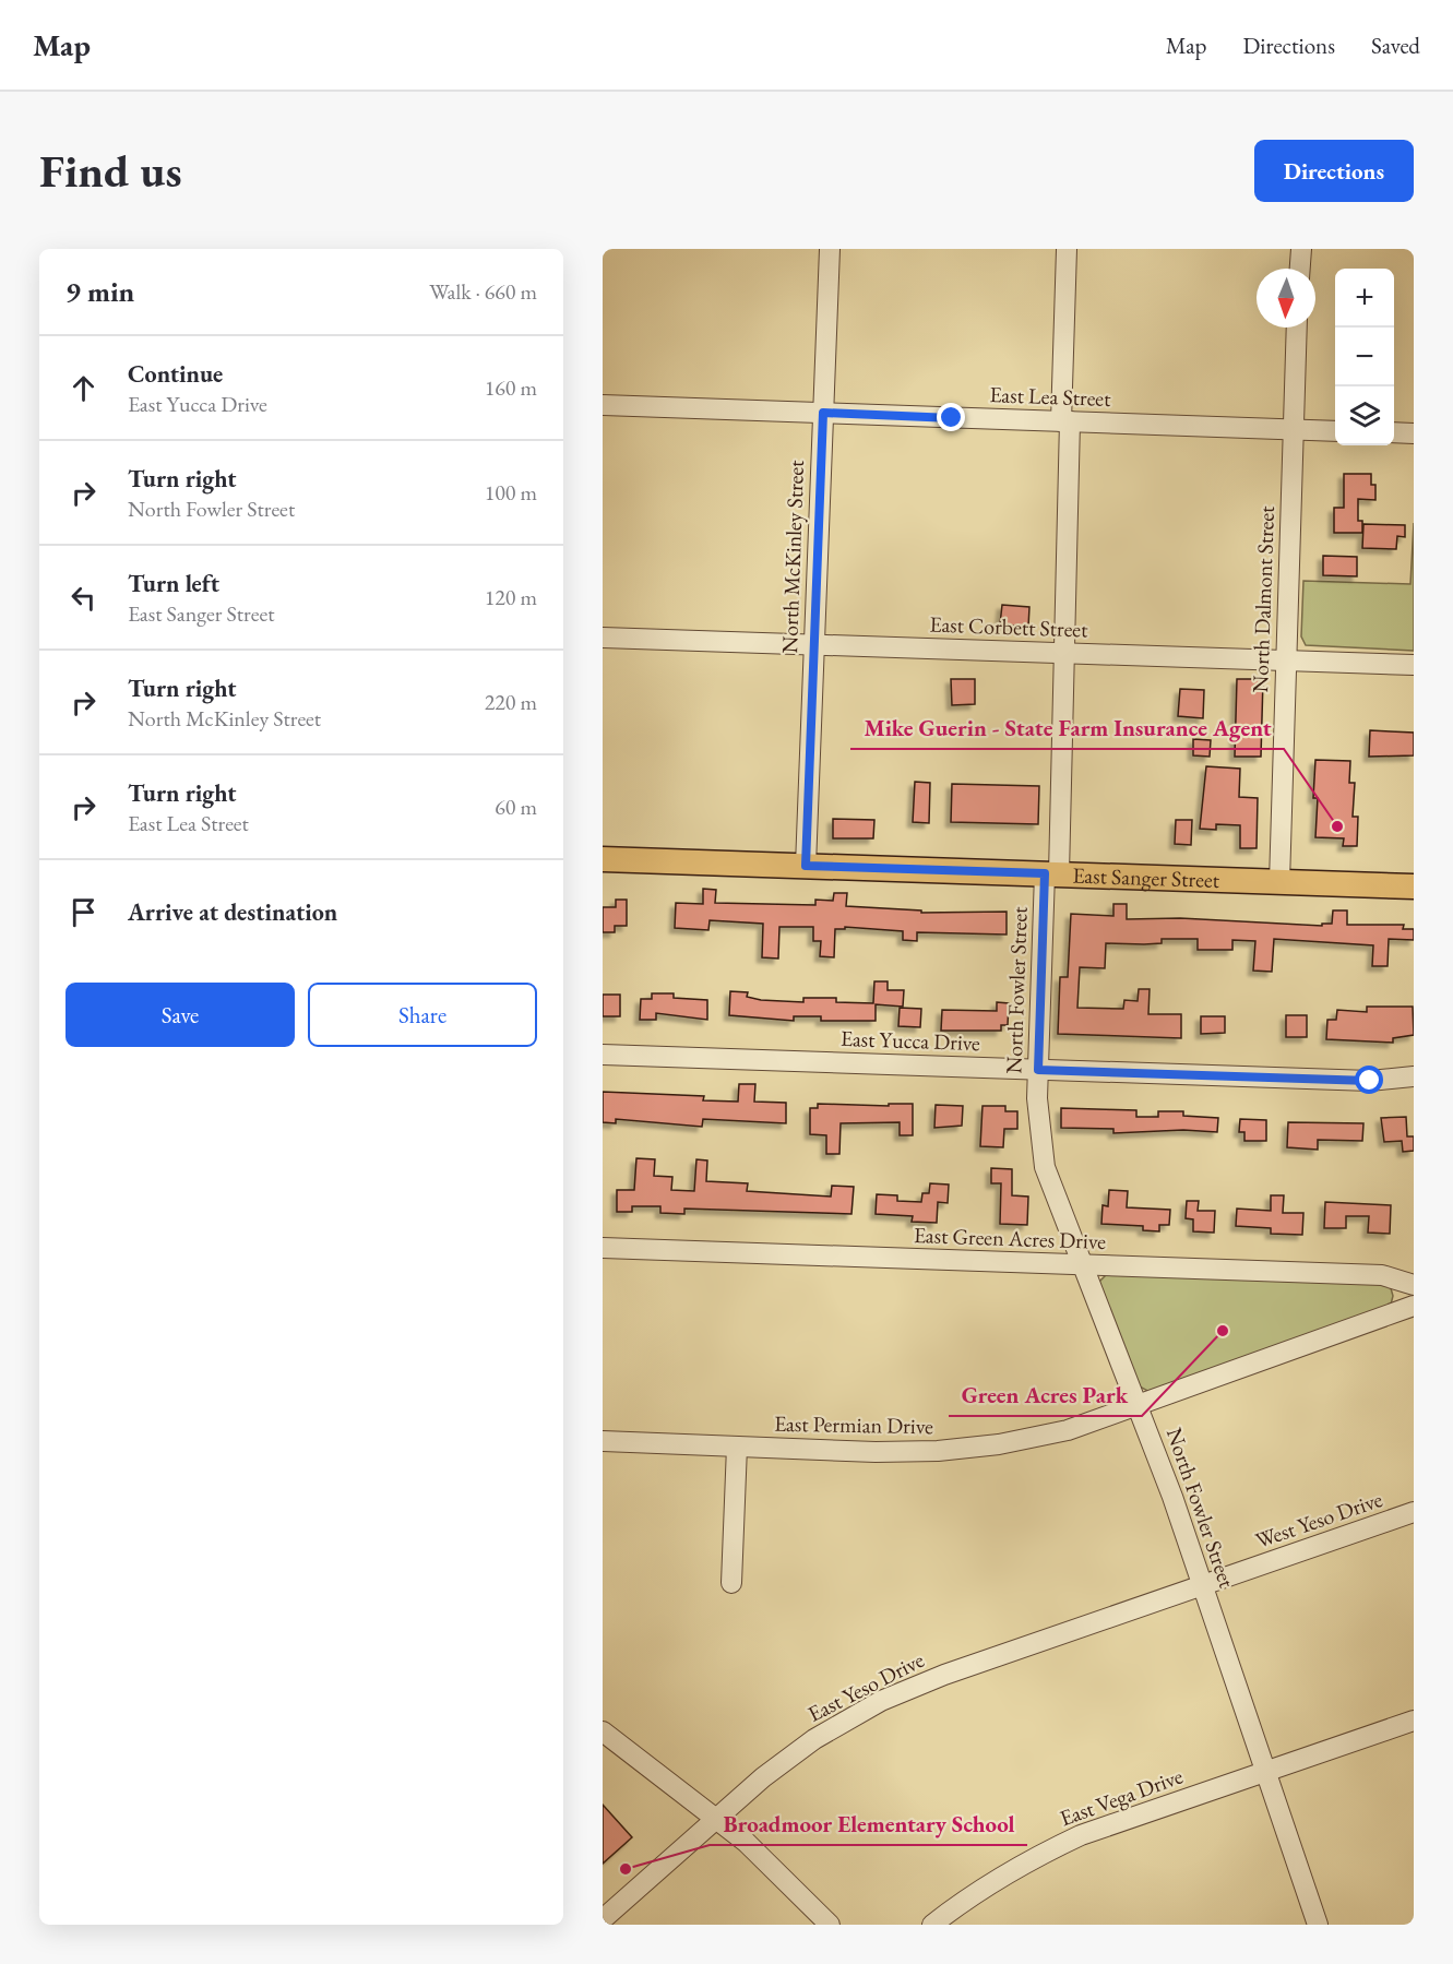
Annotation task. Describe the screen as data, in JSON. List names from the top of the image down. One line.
{"streets":{"main road":["East Sanger Street"],"street":["East Lea Street","North McKinley Street","North Dalmont Street","East Corbett Street","North Fowler Street","East Yucca Drive","East Green Acres Drive","East Permian Drive","West Yeso Drive","East Yeso Drive","East Vega Drive"]},"crossings":[["East Lea Street","North McKinley Street"],["East Lea Street","North Dalmont Street"],["East Lea Street","North Fowler Street"],["North McKinley Street","East Corbett Street"],["North McKinley Street","East Sanger Street"],["North Dalmont Street","East Corbett Street"],["North Dalmont Street","East Sanger Street"],["East Corbett Street","North Fowler Street"],["East Sanger Street","North Fowler Street"],["North Fowler Street","East Yucca Drive"],["North Fowler Street","East Green Acres Drive"],["North Fowler Street","East Permian Drive"],["North Fowler Street","West Yeso Drive"],["North Fowler Street","East Yeso Drive"],["North Fowler Street","East Vega Drive"],["West Yeso Drive","East Yeso Drive"]],"places":["Mike Guerin - State Farm Insurance Agent","Green Acres Park","Broadmoor Elementary School"],"north":"bottom","page":{"header":"Map","nav":["Map","Directions","Saved"],"buttons":["Directions",["Save","Share"]],"title":"Find us","heading":["9 min","Walk · 660 m"],"map_buttons":["+","−"],"list":[["Continue","East Yucca Drive","160 m"],["Turn right","North Fowler Street","100 m"],["Turn left","East Sanger Street","120 m"],["Turn right","North McKinley Street","220 m"],["Turn right","East Lea Street","60 m"],"Arrive at destination"]}}
